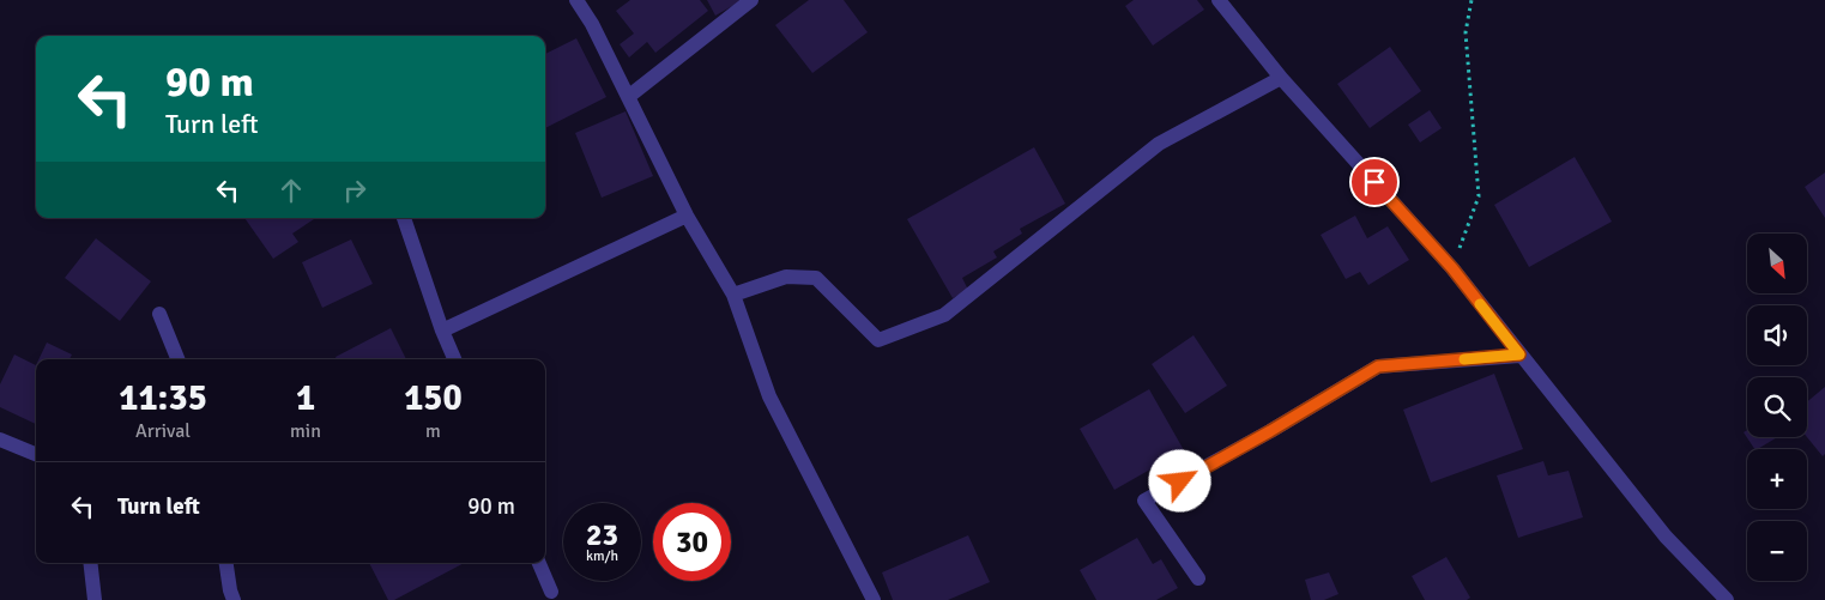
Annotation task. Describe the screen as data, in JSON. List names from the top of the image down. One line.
{"north":"bottom right","page":{"turn":["90 m","Turn left"],"map_buttons":["+","−"],"eta":["11:35","Arrival","1","min","150","m"],"list":[{"name":"Turn left","value":"90 m"}],"speed":"23 km/h","limit":"30"}}
